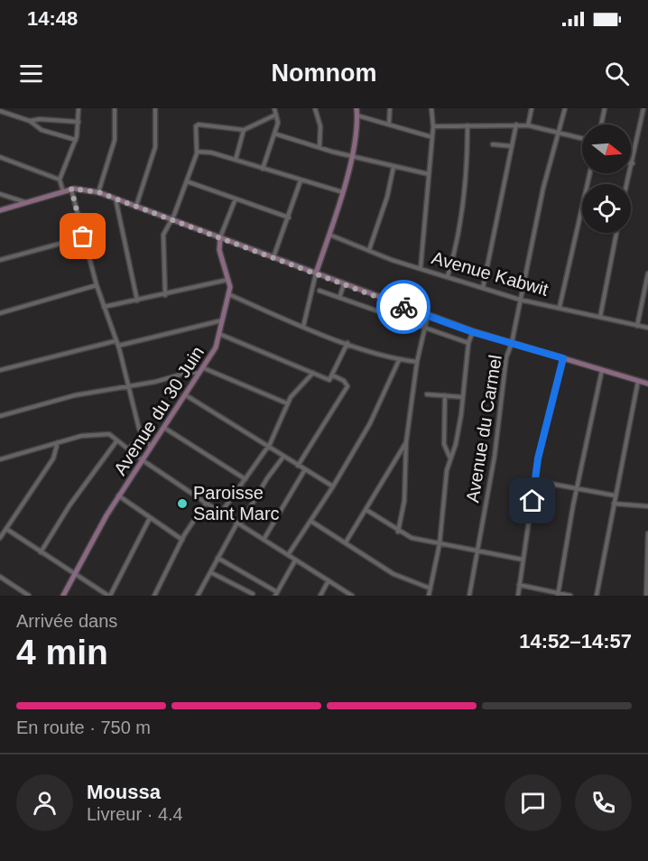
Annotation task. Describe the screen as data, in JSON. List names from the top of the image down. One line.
{"streets":{"street":["Avenue Kabwit","Avenue du 30 Juin","Avenue du Carmel"]},"crossings":[["Avenue Kabwit","Avenue du Carmel"]],"places":["Paroisse Saint Marc"],"north":"right","page":{"status":"14:48","header":"Nomnom","heading":["4 min","Arrivée dans","14:52–14:57"],"panel":["Moussa","Livreur · 4.4"],"bar":"En route · 750 m"}}
